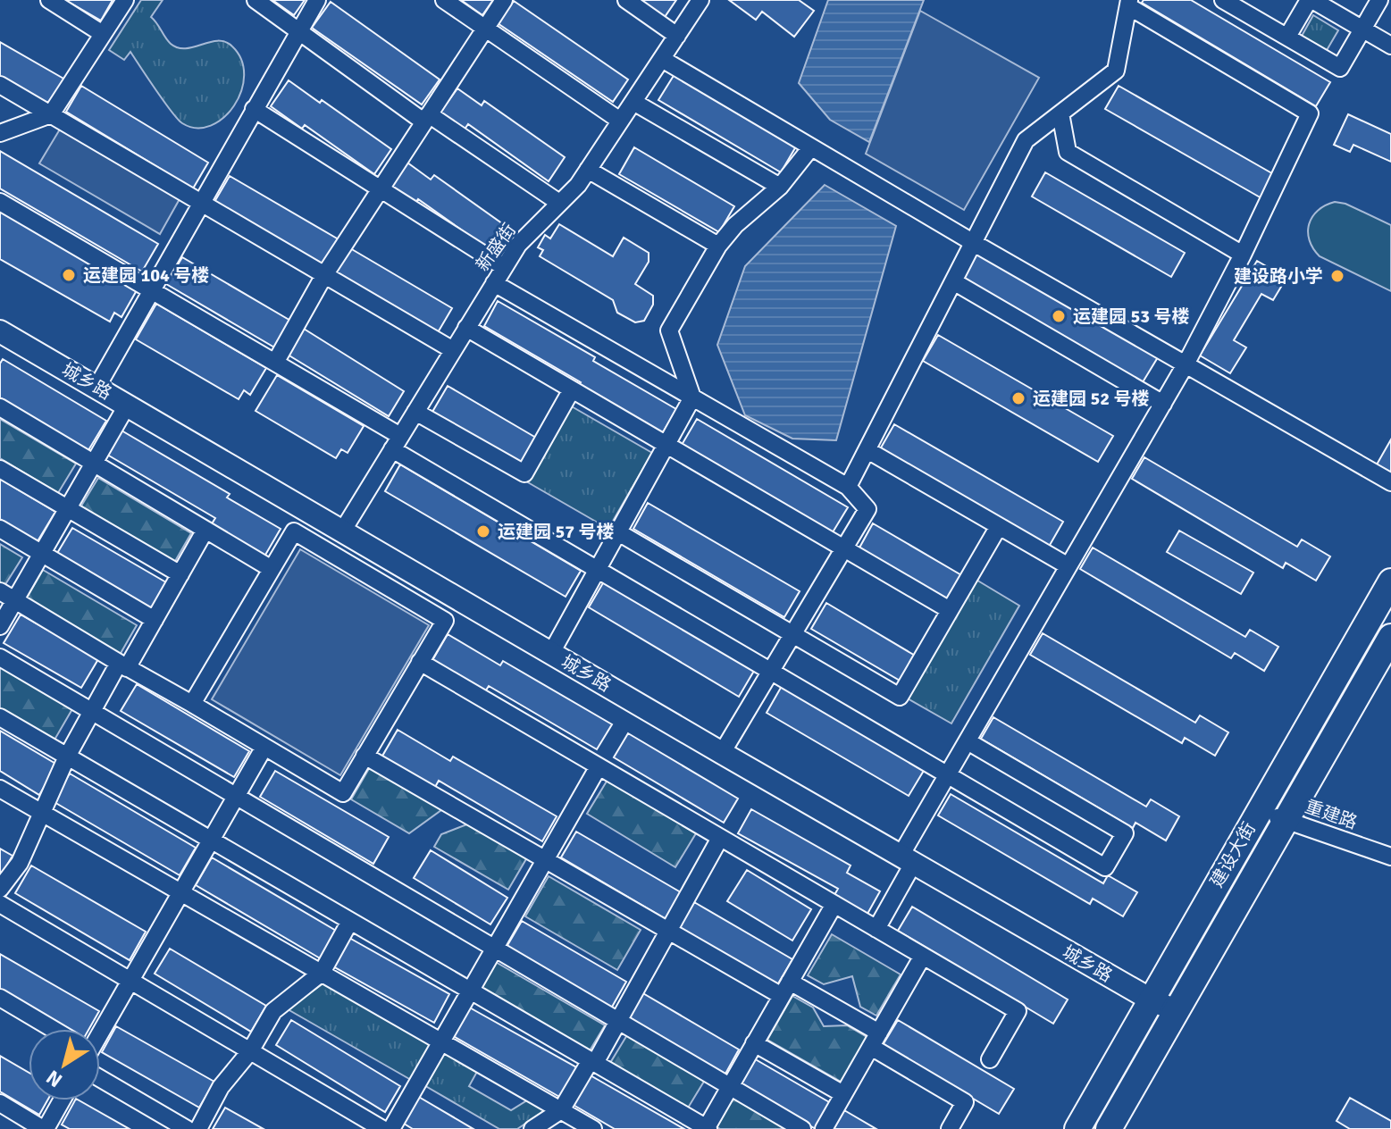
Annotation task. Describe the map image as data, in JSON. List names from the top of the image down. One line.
{"streets":{"highway":["建设大街"],"main road":["城乡路"],"street":["新盛街","重建路"]},"crossings":[["新盛街","城乡路"],["城乡路","建设大街"],["重建路","建设大街"]],"places":["运建园 104 号楼","建设路小学","运建园 53 号楼","运建园 52 号楼","运建园 57 号楼"],"north":"bottom left"}
